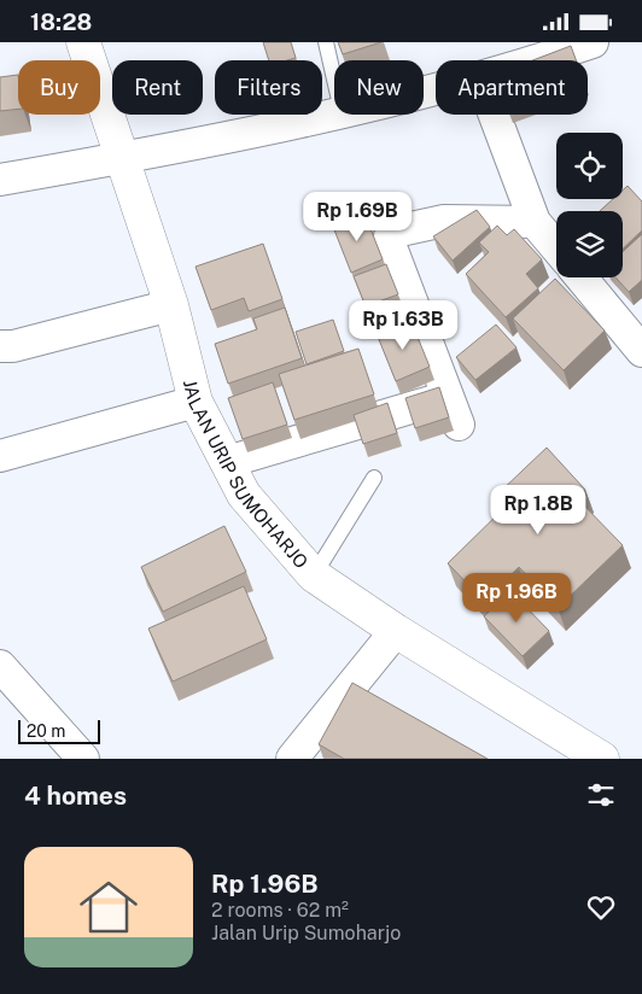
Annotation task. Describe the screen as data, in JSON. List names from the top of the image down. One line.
{"streets":{"main road":["JALAN URIP SUMOHARJO"]},"scale_bar":"20 m","page":{"status":"18:28","chip":["Buy","Rent","Filters","New","Apartment"],"price":["Rp 1.69B","Rp 1.63B","Rp 1.8B","Rp 1.96B"],"scale":"20 m","heading":"4 homes","list":[{"name":"Rp 1.96B","note":"2 rooms · 62 m² · Jalan Urip Sumoharjo"}]}}
